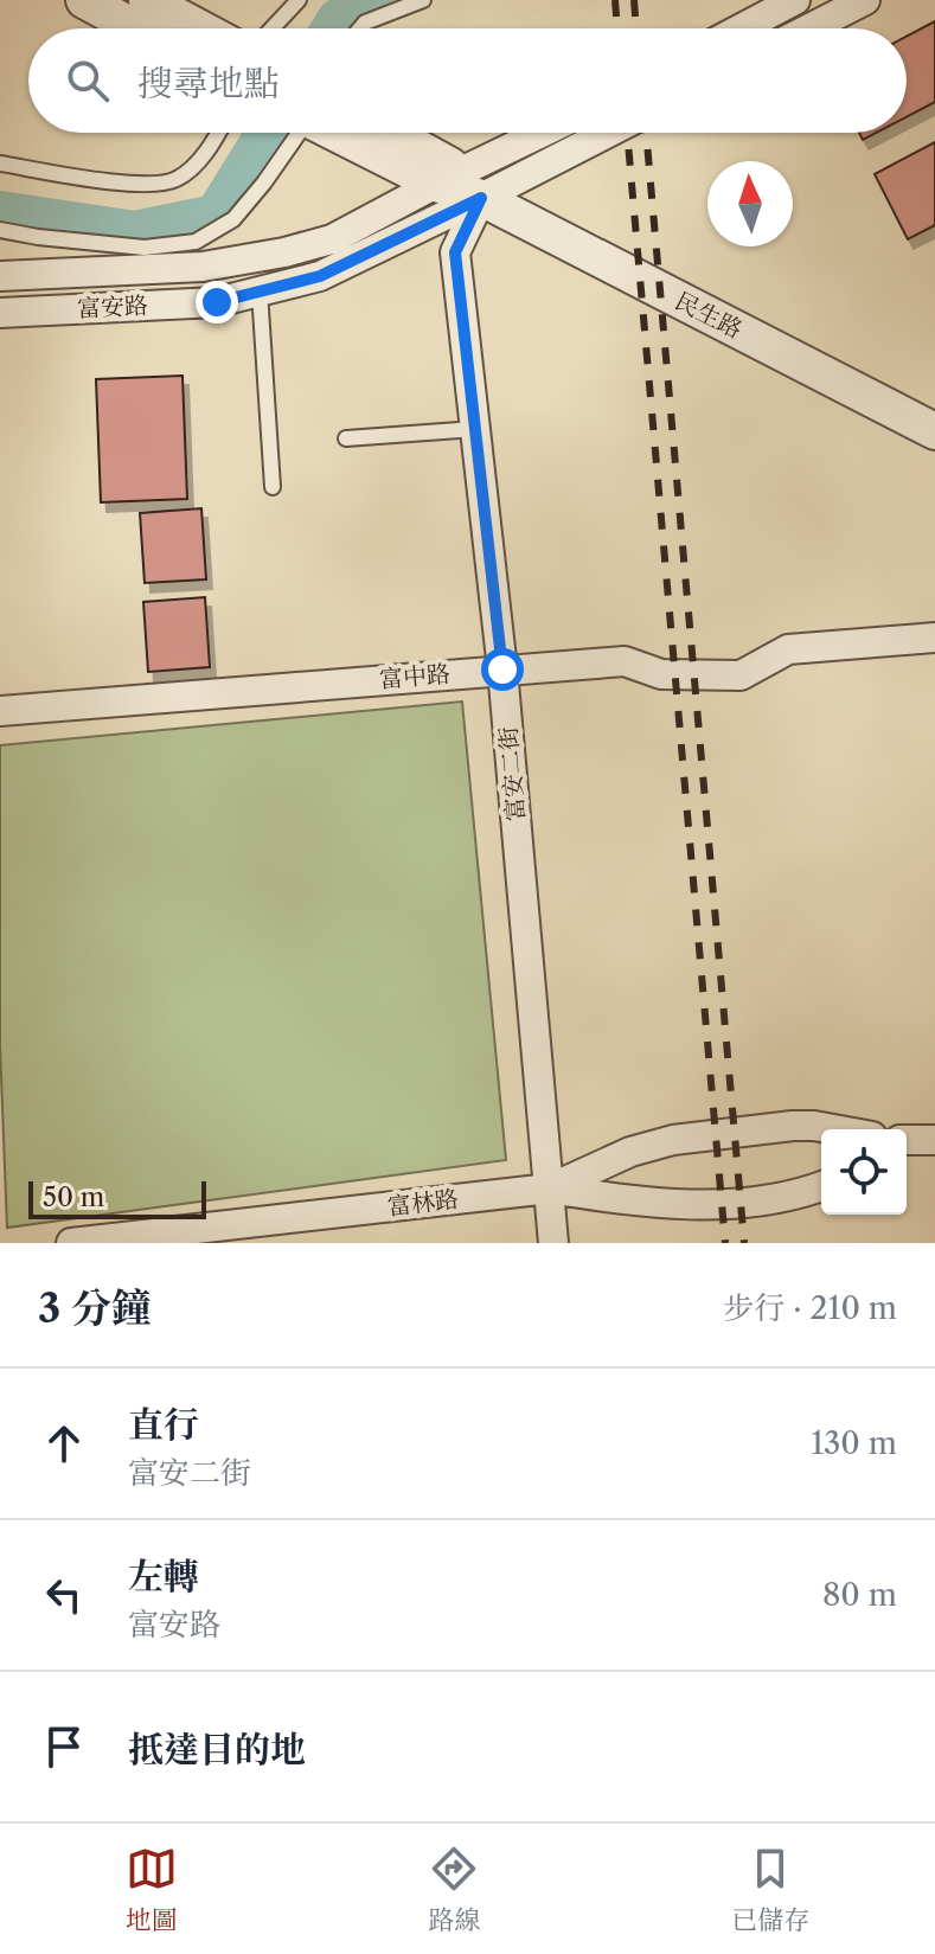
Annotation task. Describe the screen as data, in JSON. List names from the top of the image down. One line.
{"streets":{"street":["富安路","民生路","富中路","富安二街","富林路"]},"crossings":[["富安路","民生路"],["富安路","富安二街"],["民生路","富安二街"],["富中路","富安二街"],["富安二街","富林路"]],"scale_bar":"50 m","north":"top","page":{"search":"搜尋地點","scale":"50 m","heading":["3 分鐘","步行 · 210 m"],"list":[["直行","富安二街","130 m"],["左轉","富安路","80 m"],"抵達目的地"],"nav":["地圖","路線","已儲存"]}}
